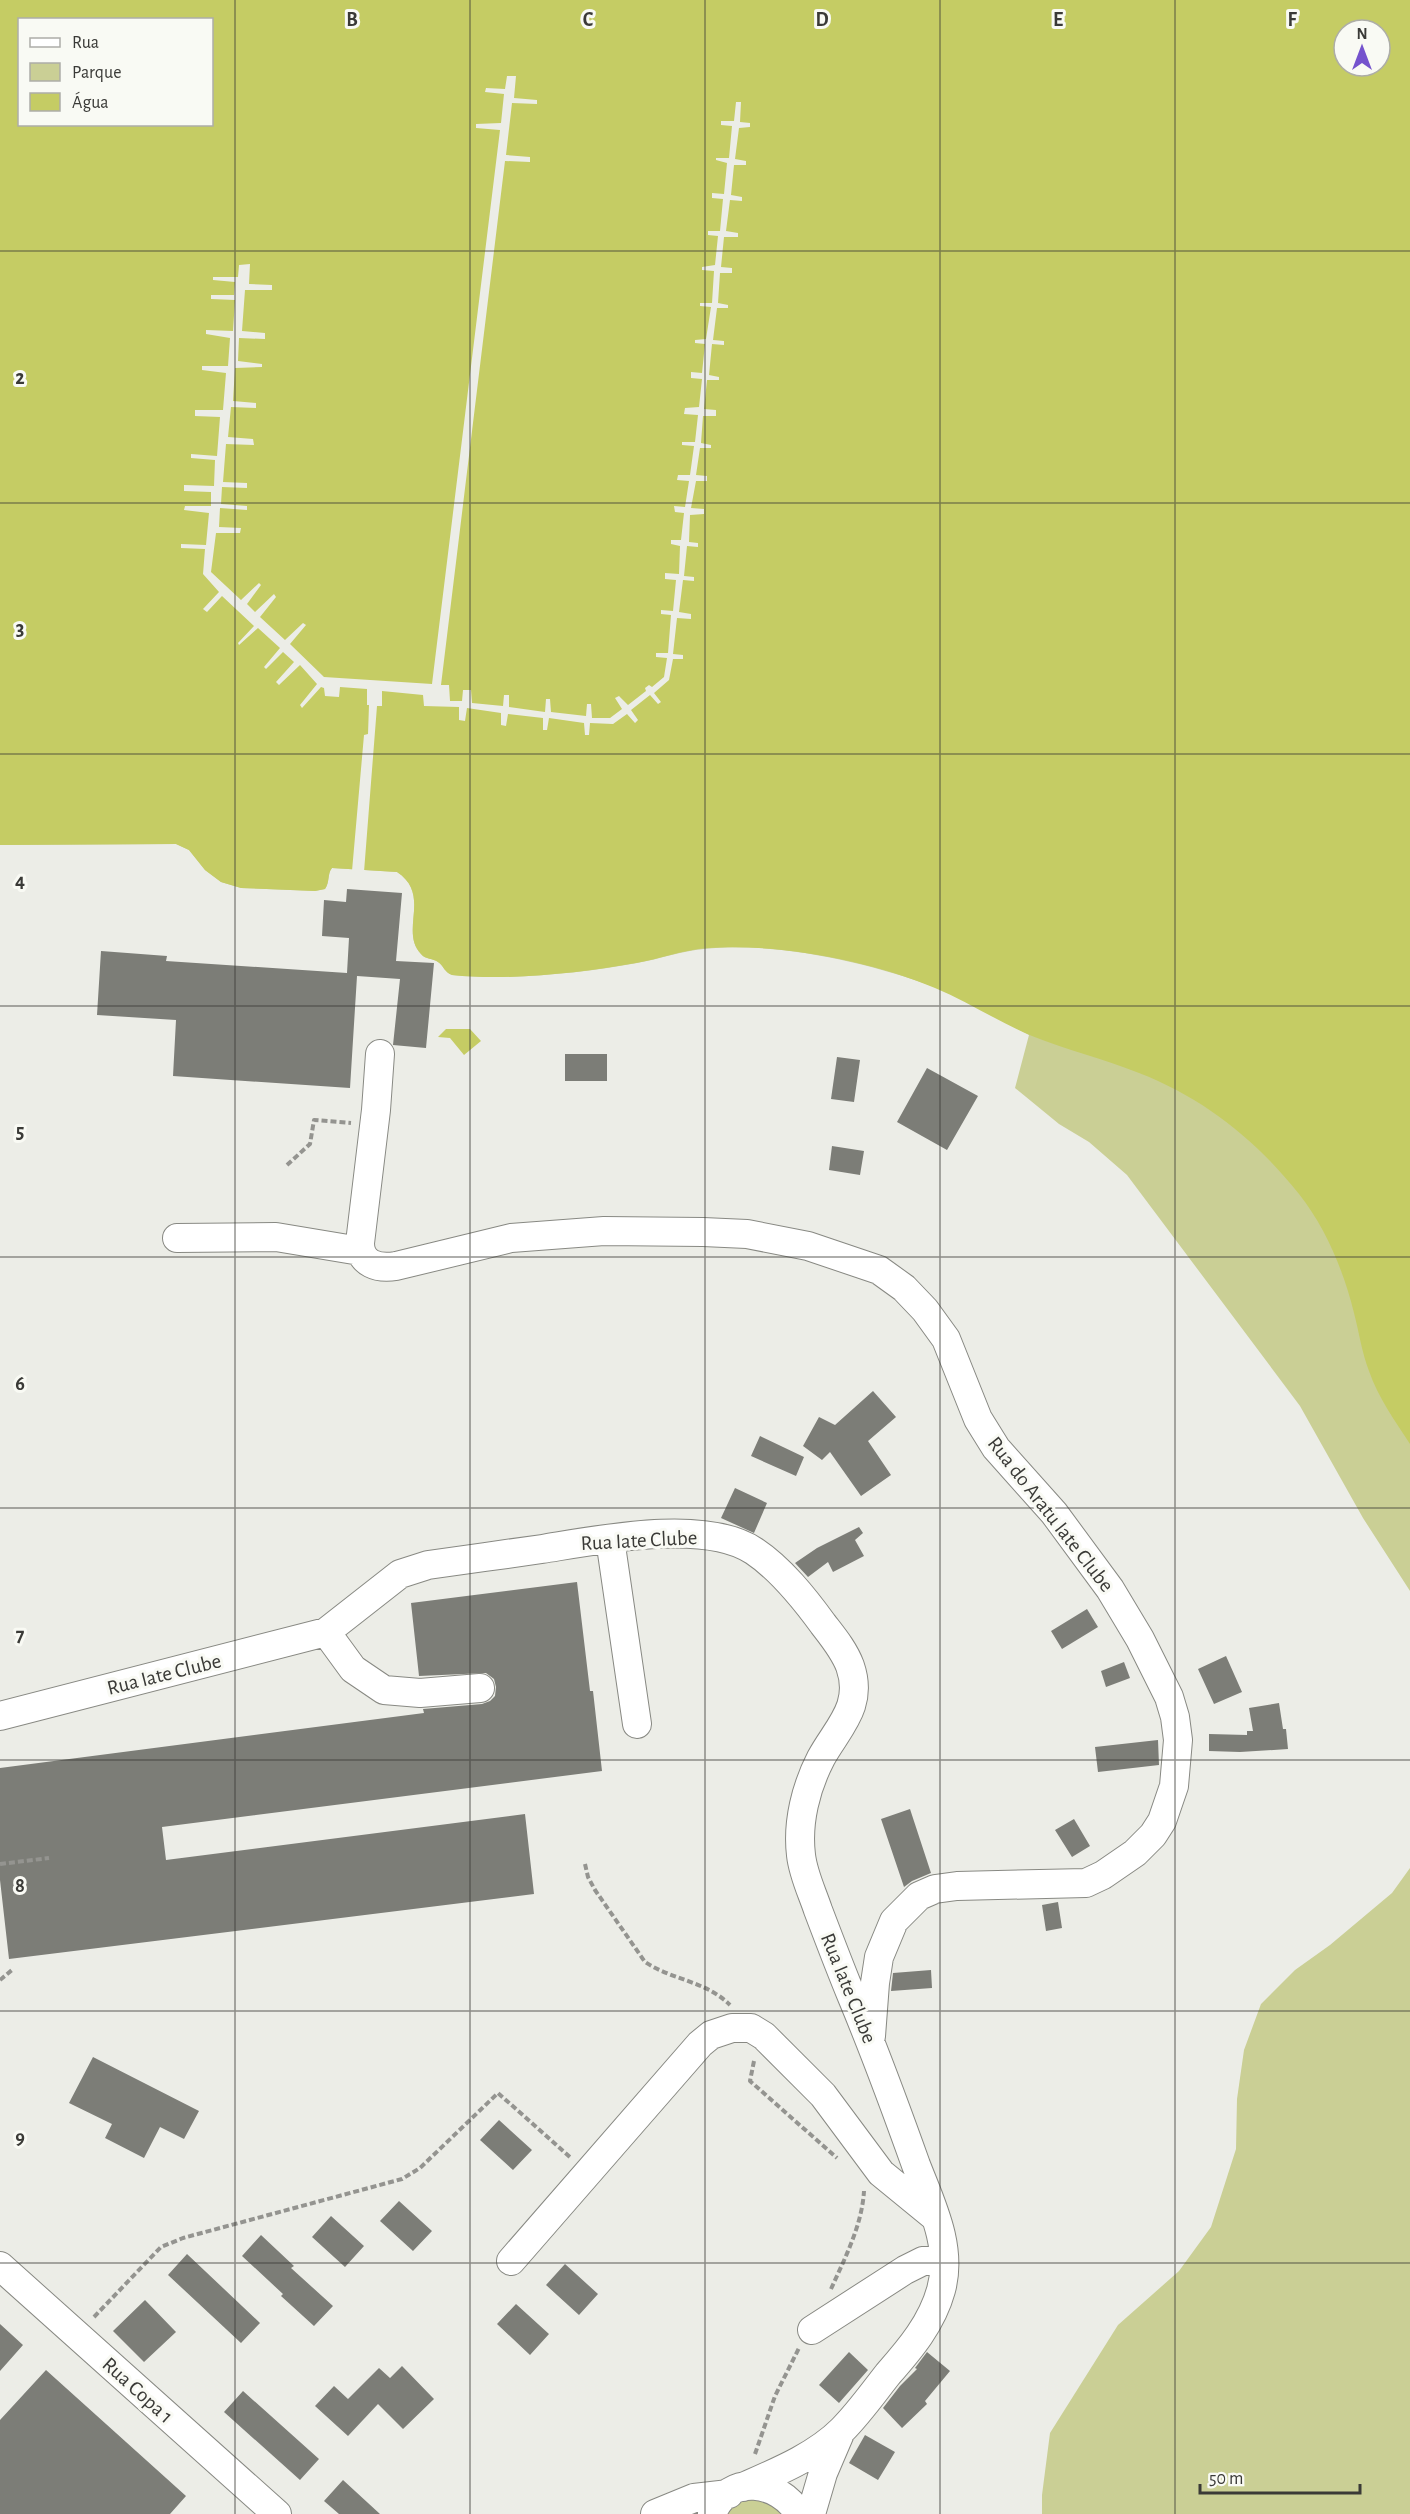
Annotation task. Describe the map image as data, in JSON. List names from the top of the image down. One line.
{"streets":{"street":["Rua do Aratu Iate Clube","Rua Iate Clube","Rua Copa 1"]},"crossings":[["Rua do Aratu Iate Clube","Rua Iate Clube"]],"legend":["Rua","Parque","Água"],"scale_bar":"50 m","north":"top","grid":{"columns":["B","C","D","E","F"],"rows":["2","3","4","5","6","7","8","9"]}}
